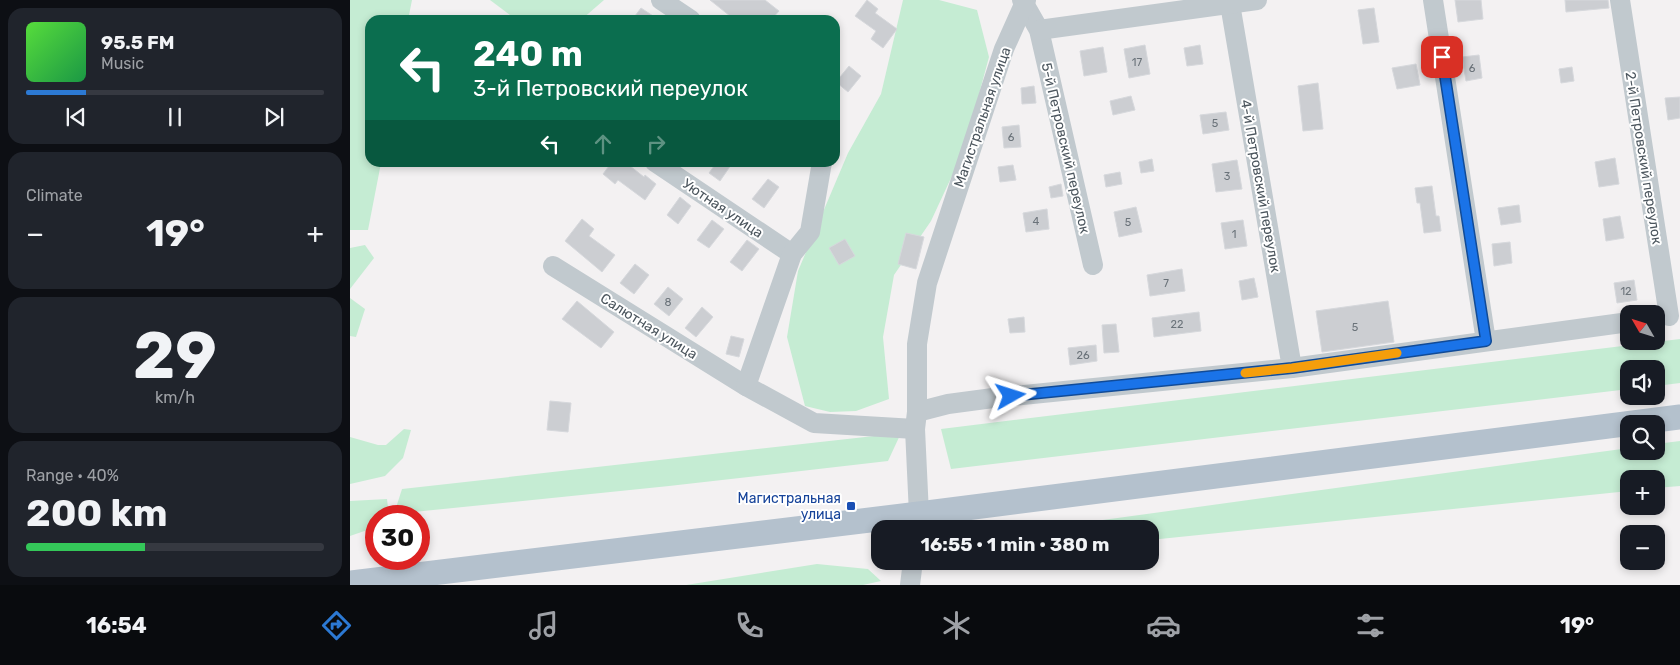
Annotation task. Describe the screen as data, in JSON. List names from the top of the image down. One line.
{"streets":{"street":["Магистральная улица","5-й Петровский переулок","2-й Петровский переулок","4-й Петровский переулок","Уютная улица","Салютная улица"]},"crossings":[["Магистральная улица","5-й Петровский переулок"],["Магистральная улица","Салютная улица"],["4-й Петровский переулок","Салютная улица"]],"places":{"transit":["Магистральная улица"]},"house_numbers":["17","6","5","6","3","4","5","1","7","12","8","22","5","26"],"north":"top left","page":{"turn":["240 m","3-й Петровский переулок"],"song":["95.5 FM","Music"],"tile":["Climate",["29","km/h"],["Range · 40%","200 km"]],"heat":["−","19°","+"],"map_buttons":["+","−"],"limit":"30","trip":"16:55 · 1 min · 380 m","tabs":["16:54","19°"]}}
